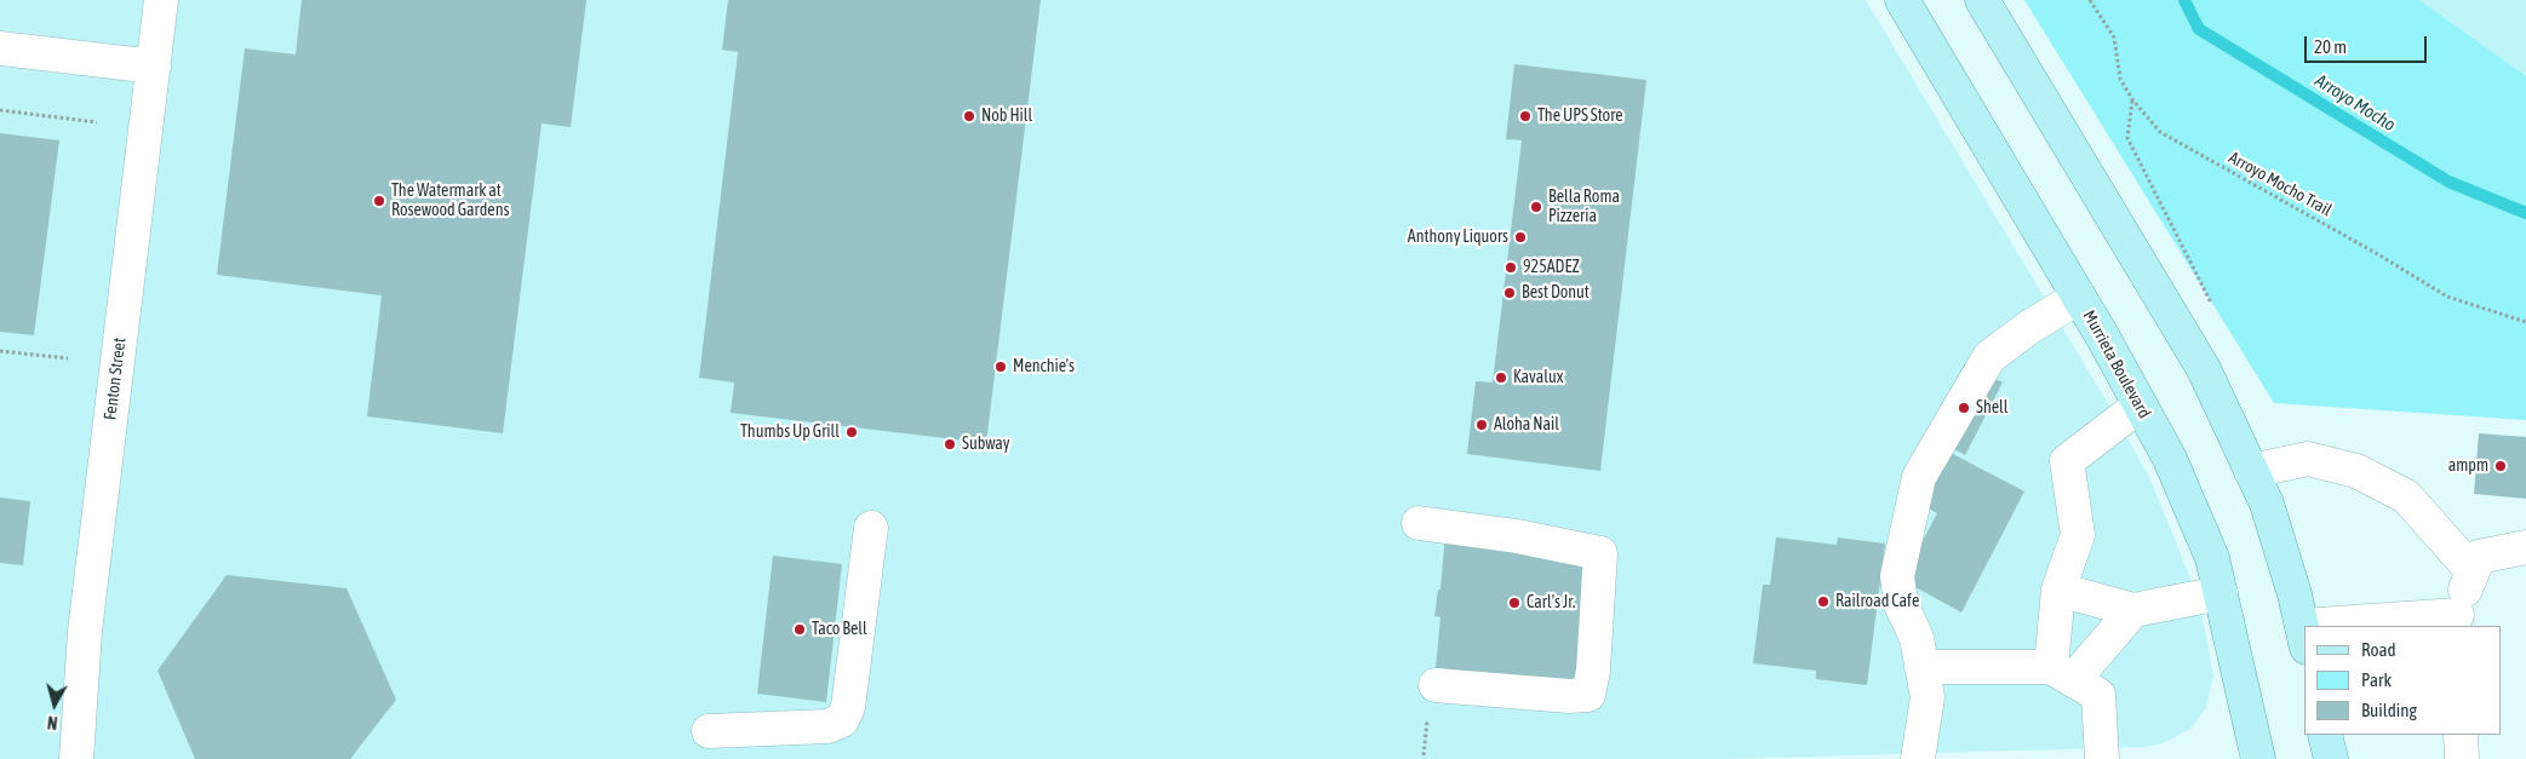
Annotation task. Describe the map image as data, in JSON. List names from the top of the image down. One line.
{"streets":{"main road":["Murrieta Boulevard"],"street":["Fenton Street"],"path":["Arroyo Mocho Trail"]},"water":["Arroyo Mocho"],"places":["Nob Hill","The UPS Store","The Watermark at Rosewood Gardens","Bella Roma Pizzeria","Anthony Liquors","925ADEZ","Best Donut","Menchie's","Kavalux","Shell","Aloha Nail","Thumbs Up Grill","Subway","ampm","Railroad Cafe","Carl's Jr.","Taco Bell"],"legend":["Road","Park","Building"],"scale_bar":"20 m","north":"bottom"}
